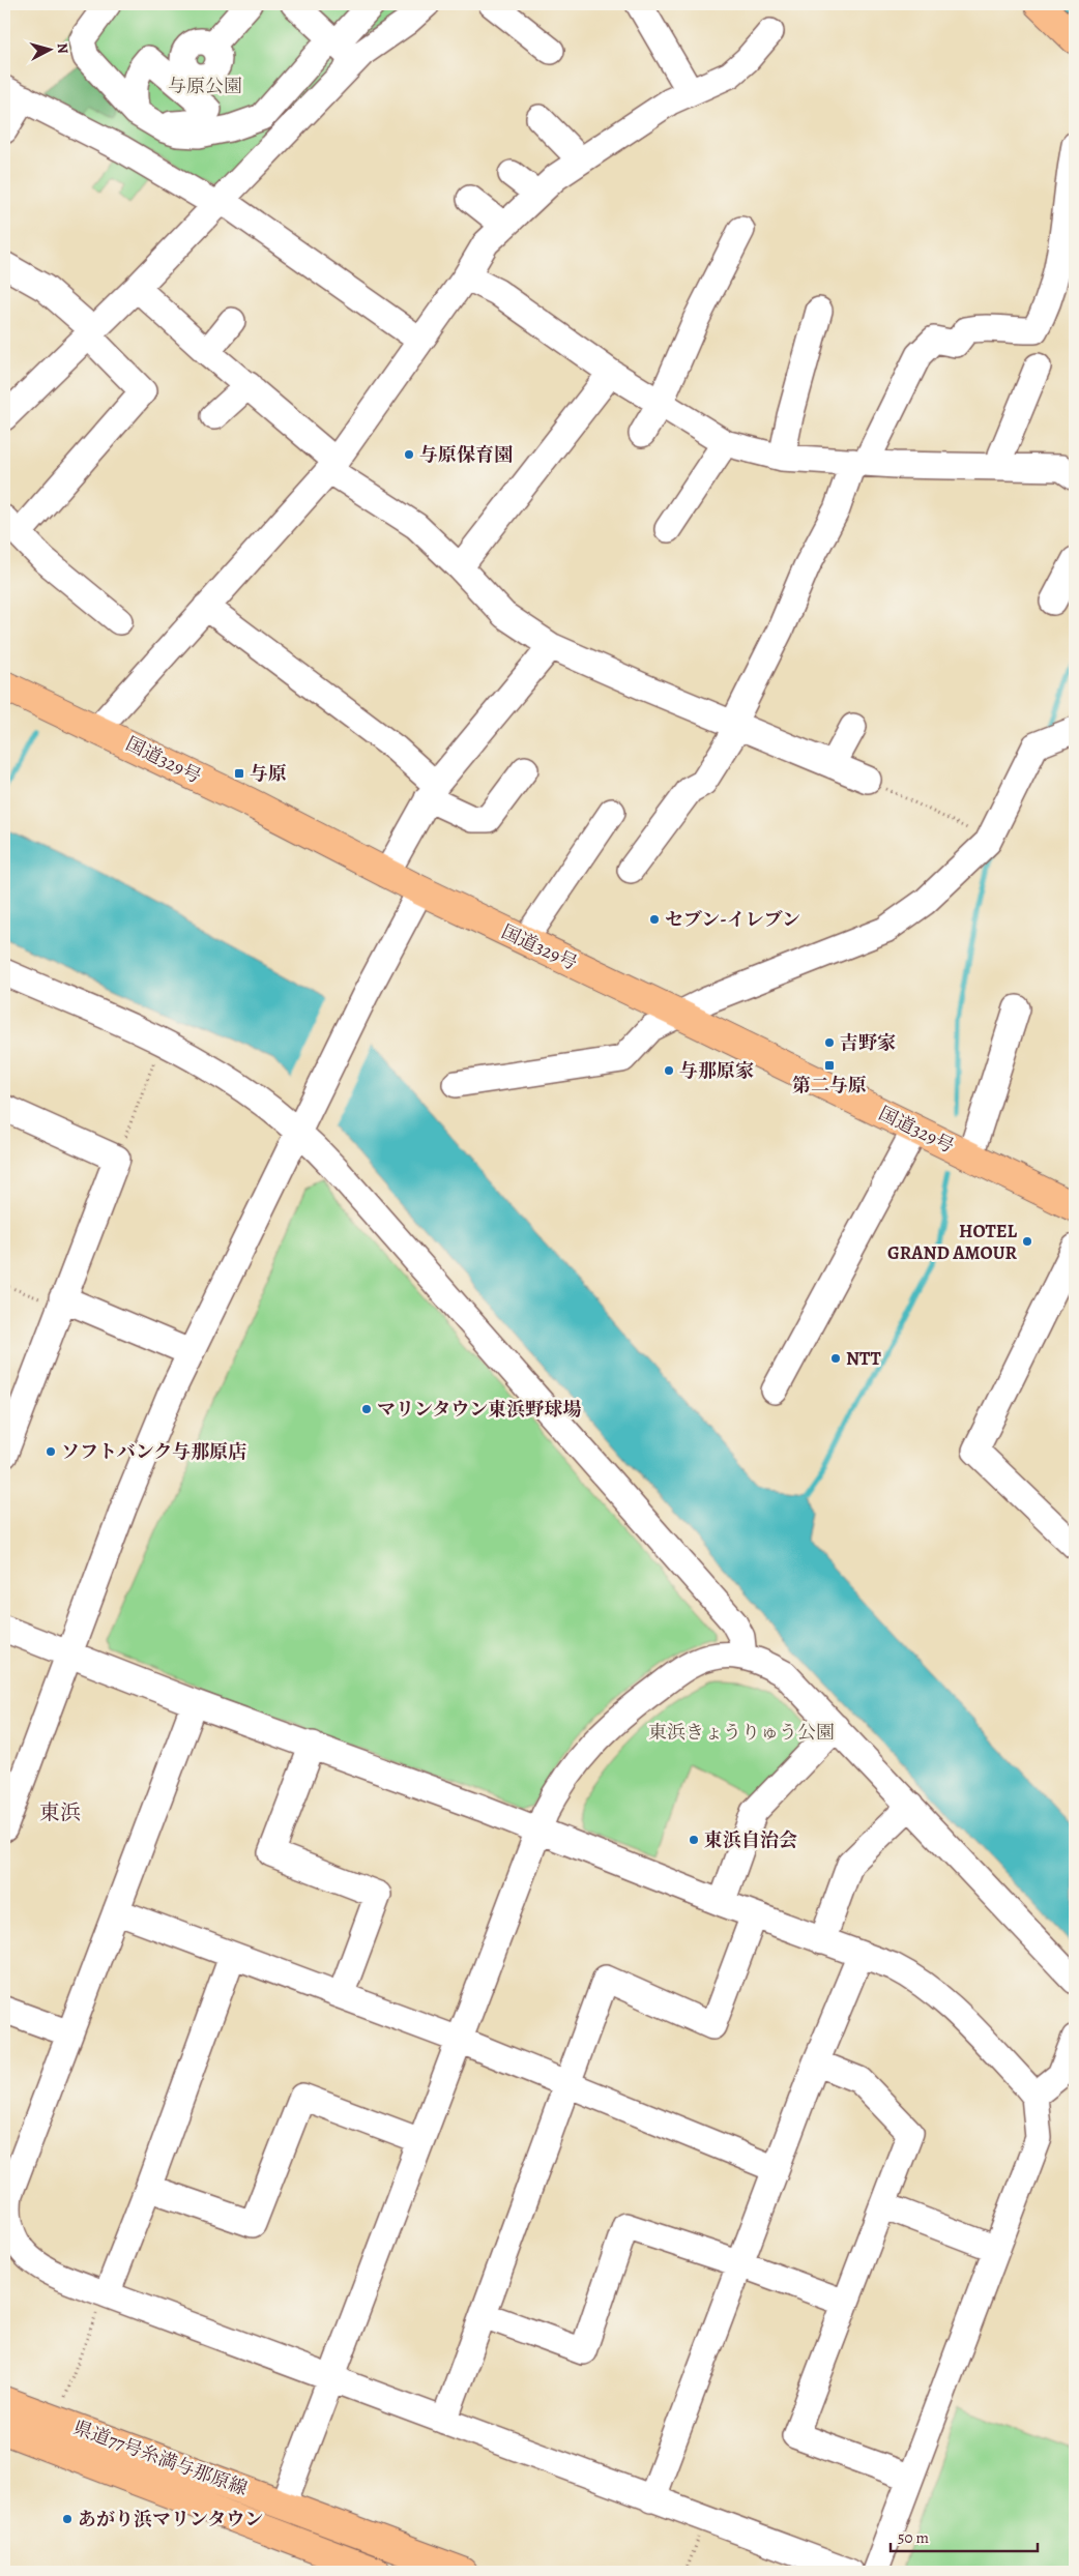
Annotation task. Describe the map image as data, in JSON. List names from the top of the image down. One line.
{"streets":{"main road":["国道329号","県道77号糸満与那原線"]},"districts":["東浜"],"parks":["与原公園","東浜きょうりゅう公園"],"places":{"other":["与原保育園","セブン-イレブン","吉野家","与那原家","HOTEL GRAND AMOUR","NTT","マリンタウン東浜野球場","ソフトバンク与那原店","東浜自治会","あがり浜マリンタウン"],"transit":["与原","第二与原"]},"scale_bar":"50 m","north":"right"}
